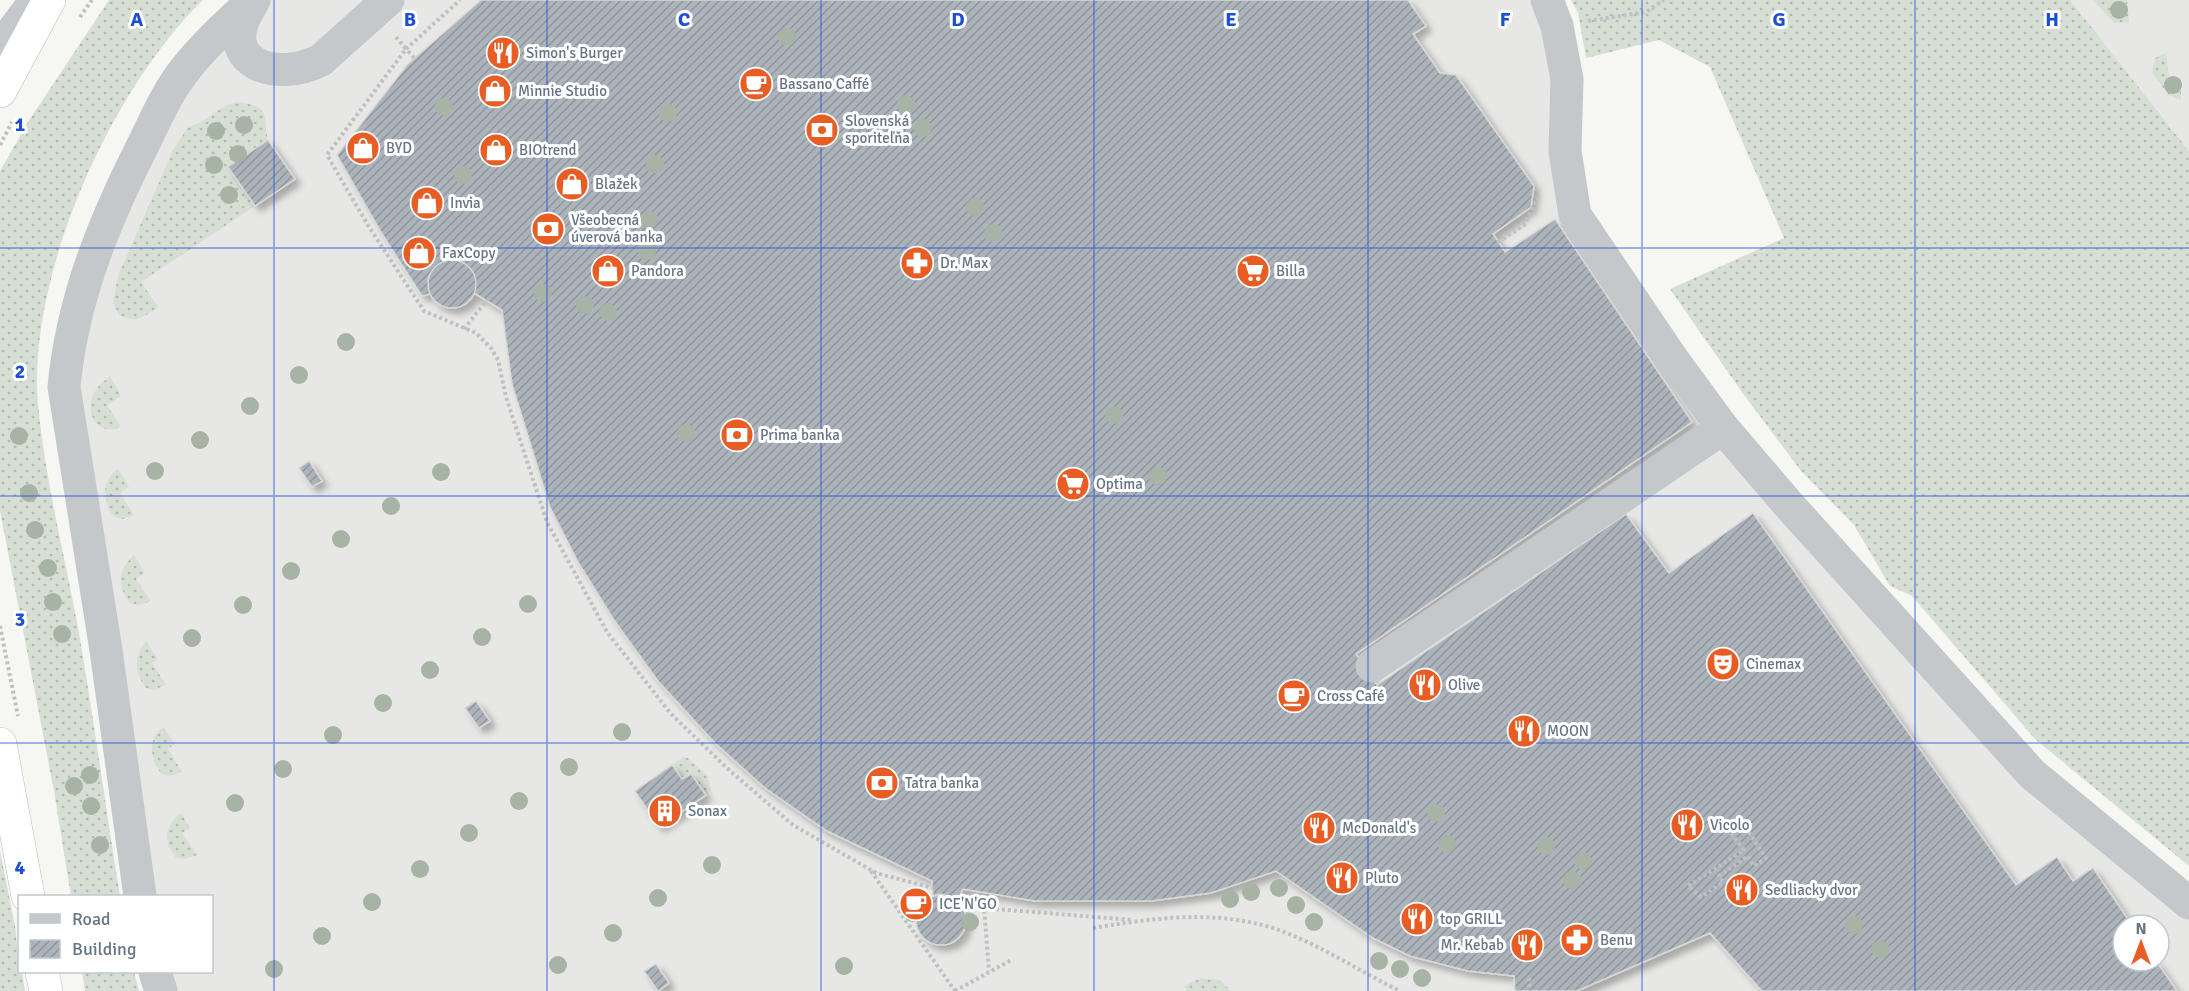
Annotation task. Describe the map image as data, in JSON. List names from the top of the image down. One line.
{"places":{"restaurant":["Simon's Burger","Olive","MOON","Vicolo","McDonald's","Pluto","Sedliacky dvor","top GRILL","Mr. Kebab"],"cafe":["Bassano Caffé","Cross Café","ICE'N'GO"],"shop":["Minnie Studio","BYD","BIOtrend","Blažek","Invia","FaxCopy","Pandora"],"bank":["Slovenská sporiteľňa","Všeobecná úverová banka","Prima banka","Tatra banka"],"pharmacy":["Dr. Max","Benu"],"supermarket":["Billa","Optima"],"theatre":["Cinemax"],"building":["Sonax"]},"legend":["Road","Building"],"north":"top","grid":{"columns":["A","B","C","D","E","F","G","H"],"rows":["1","2","3","4"]}}
